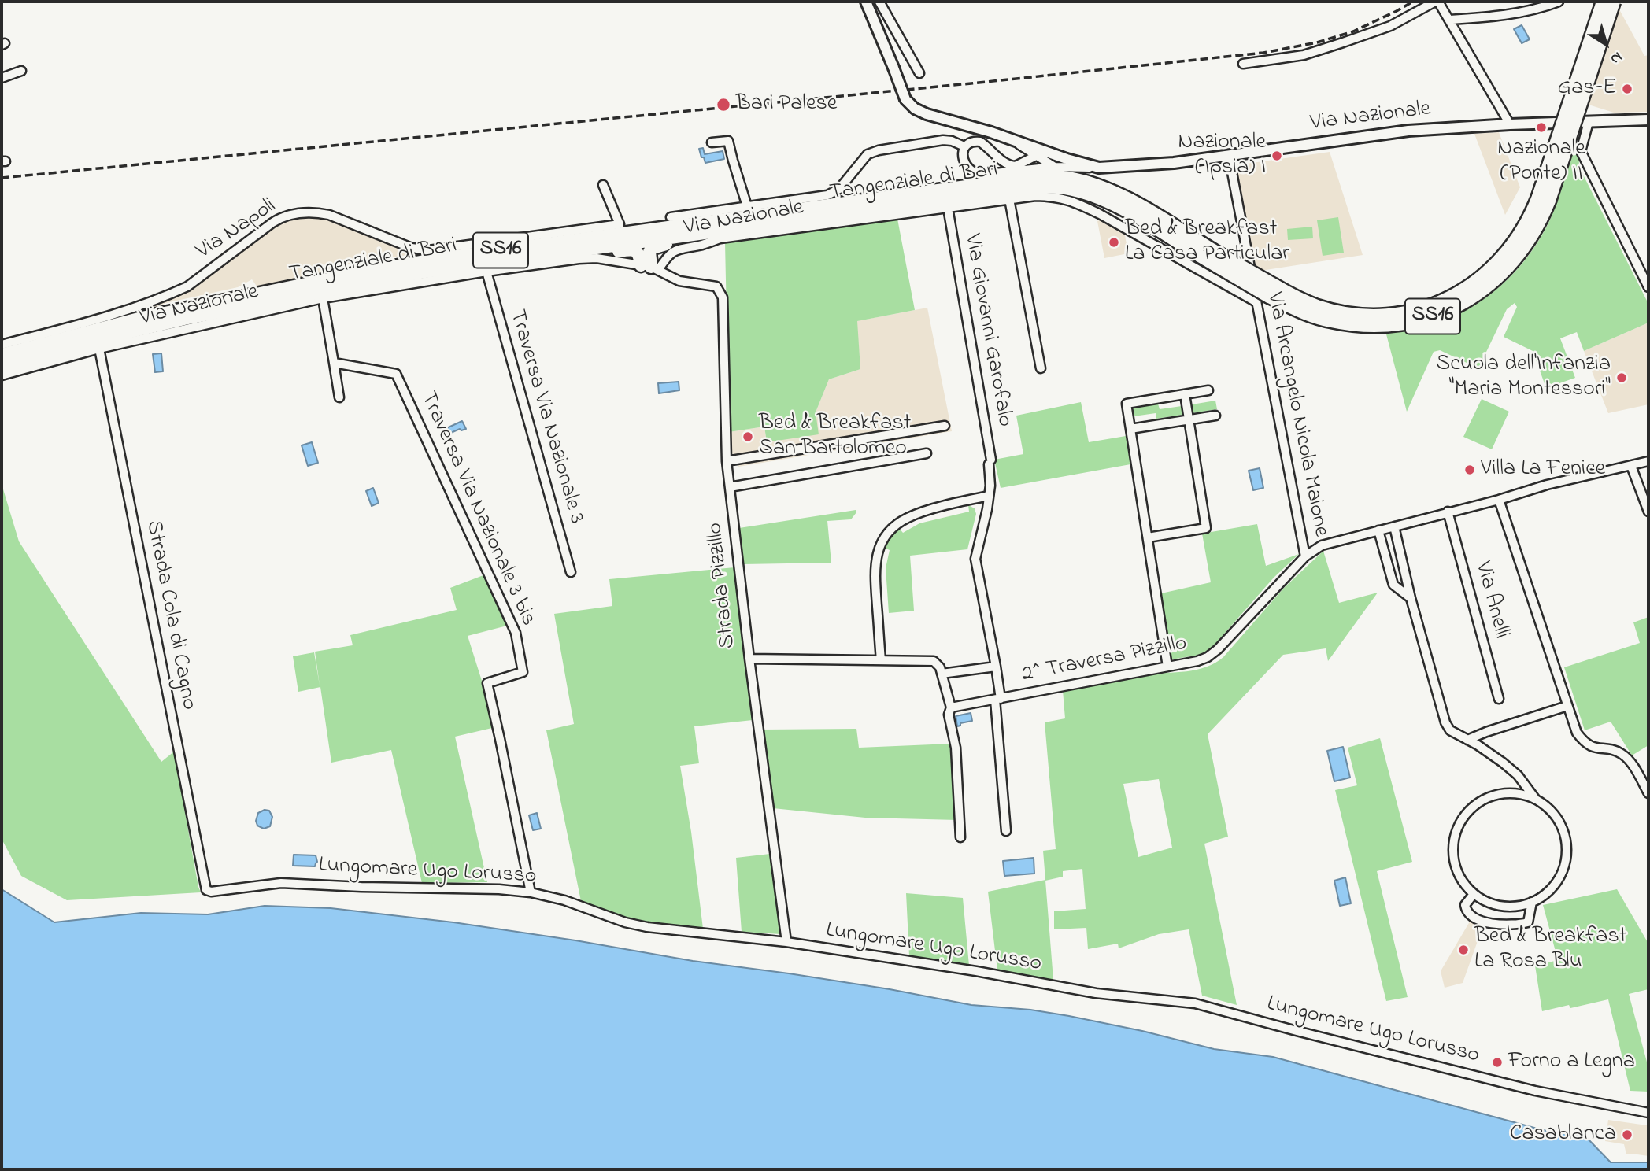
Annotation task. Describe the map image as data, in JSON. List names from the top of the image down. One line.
{"streets":{"highway":["Tangenziale di Bari","SS16"],"street":["Via Nazionale","Via Napoli","Via Giovanni Garofalo","Via Arcangelo Nicola Maione","Traversa Via Nazionale 3","Traversa Via Nazionale 3 bis","Strada Pizzillo","Via Anelli","Strada Cola di Cagno","2^ Traversa Pizzillo","Lungomare Ugo Lorusso"]},"crossings":[["Via Nazionale","Via Giovanni Garofalo"],["Via Nazionale","Via Arcangelo Nicola Maione"],["Via Nazionale","Traversa Via Nazionale 3"],["Via Nazionale","Strada Pizzillo"],["Via Nazionale","Strada Cola di Cagno"],["Via Giovanni Garofalo","2^ Traversa Pizzillo"],["Via Arcangelo Nicola Maione","Via Anelli"],["Via Arcangelo Nicola Maione","2^ Traversa Pizzillo"],["Traversa Via Nazionale 3 bis","Lungomare Ugo Lorusso"],["Strada Pizzillo","Lungomare Ugo Lorusso"],["Strada Cola di Cagno","Lungomare Ugo Lorusso"]],"places":["Gas-E","Bari Palese","Nazionale (Ponte) II","Nazionale (Ipsia) I","Bed & Breakfast La Casa Particular","Scuola dell'Infanzia \"Maria Montessori\"","Bed & Breakfast San Bartolomeo","Villa La Fenice","Bed & Breakfast La Rosa Blu","Forno a Legna","Casablanca"],"north":"bottom right"}
